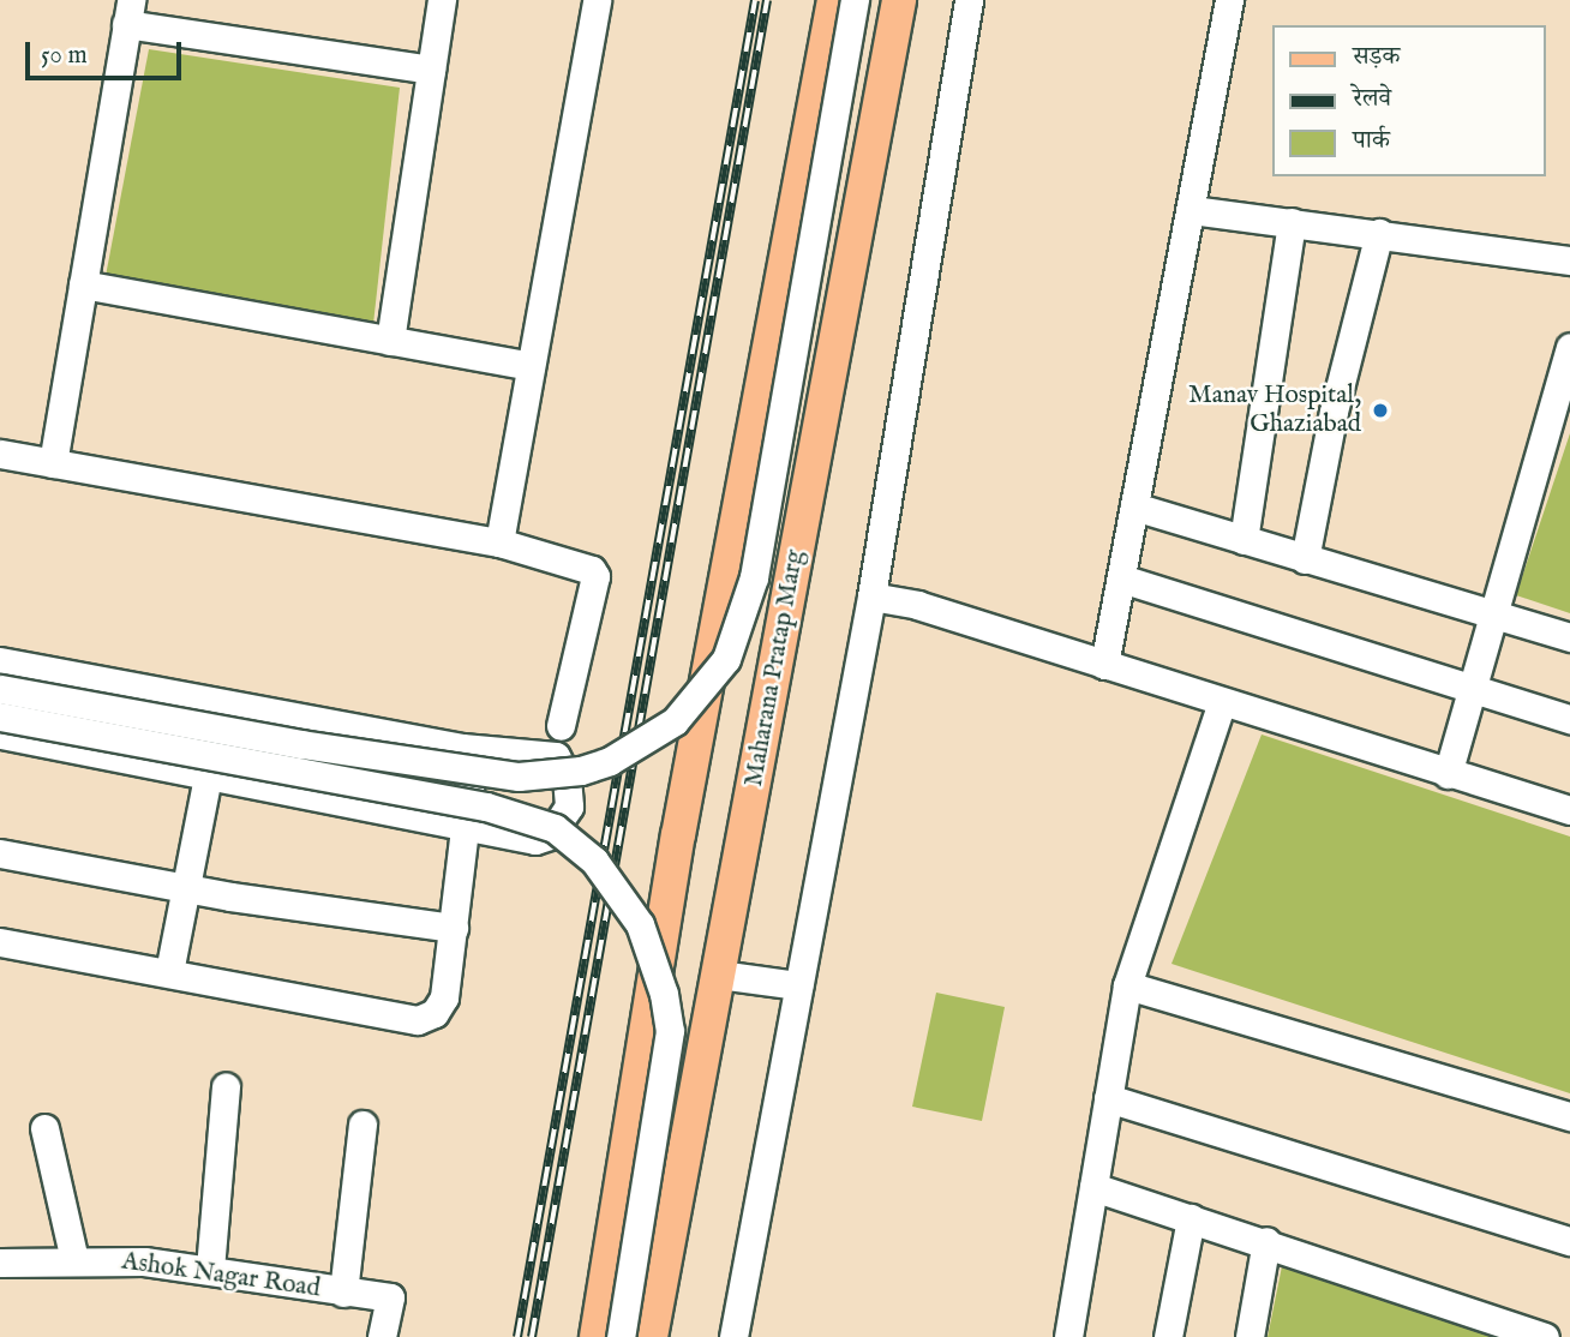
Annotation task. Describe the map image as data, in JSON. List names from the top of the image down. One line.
{"streets":{"main road":["Maharana Pratap Marg"],"street":["Ashok Nagar Road"]},"places":["Manav Hospital, Ghaziabad"],"legend":["सड़क","रेलवे","पार्क"],"scale_bar":"50 m"}
